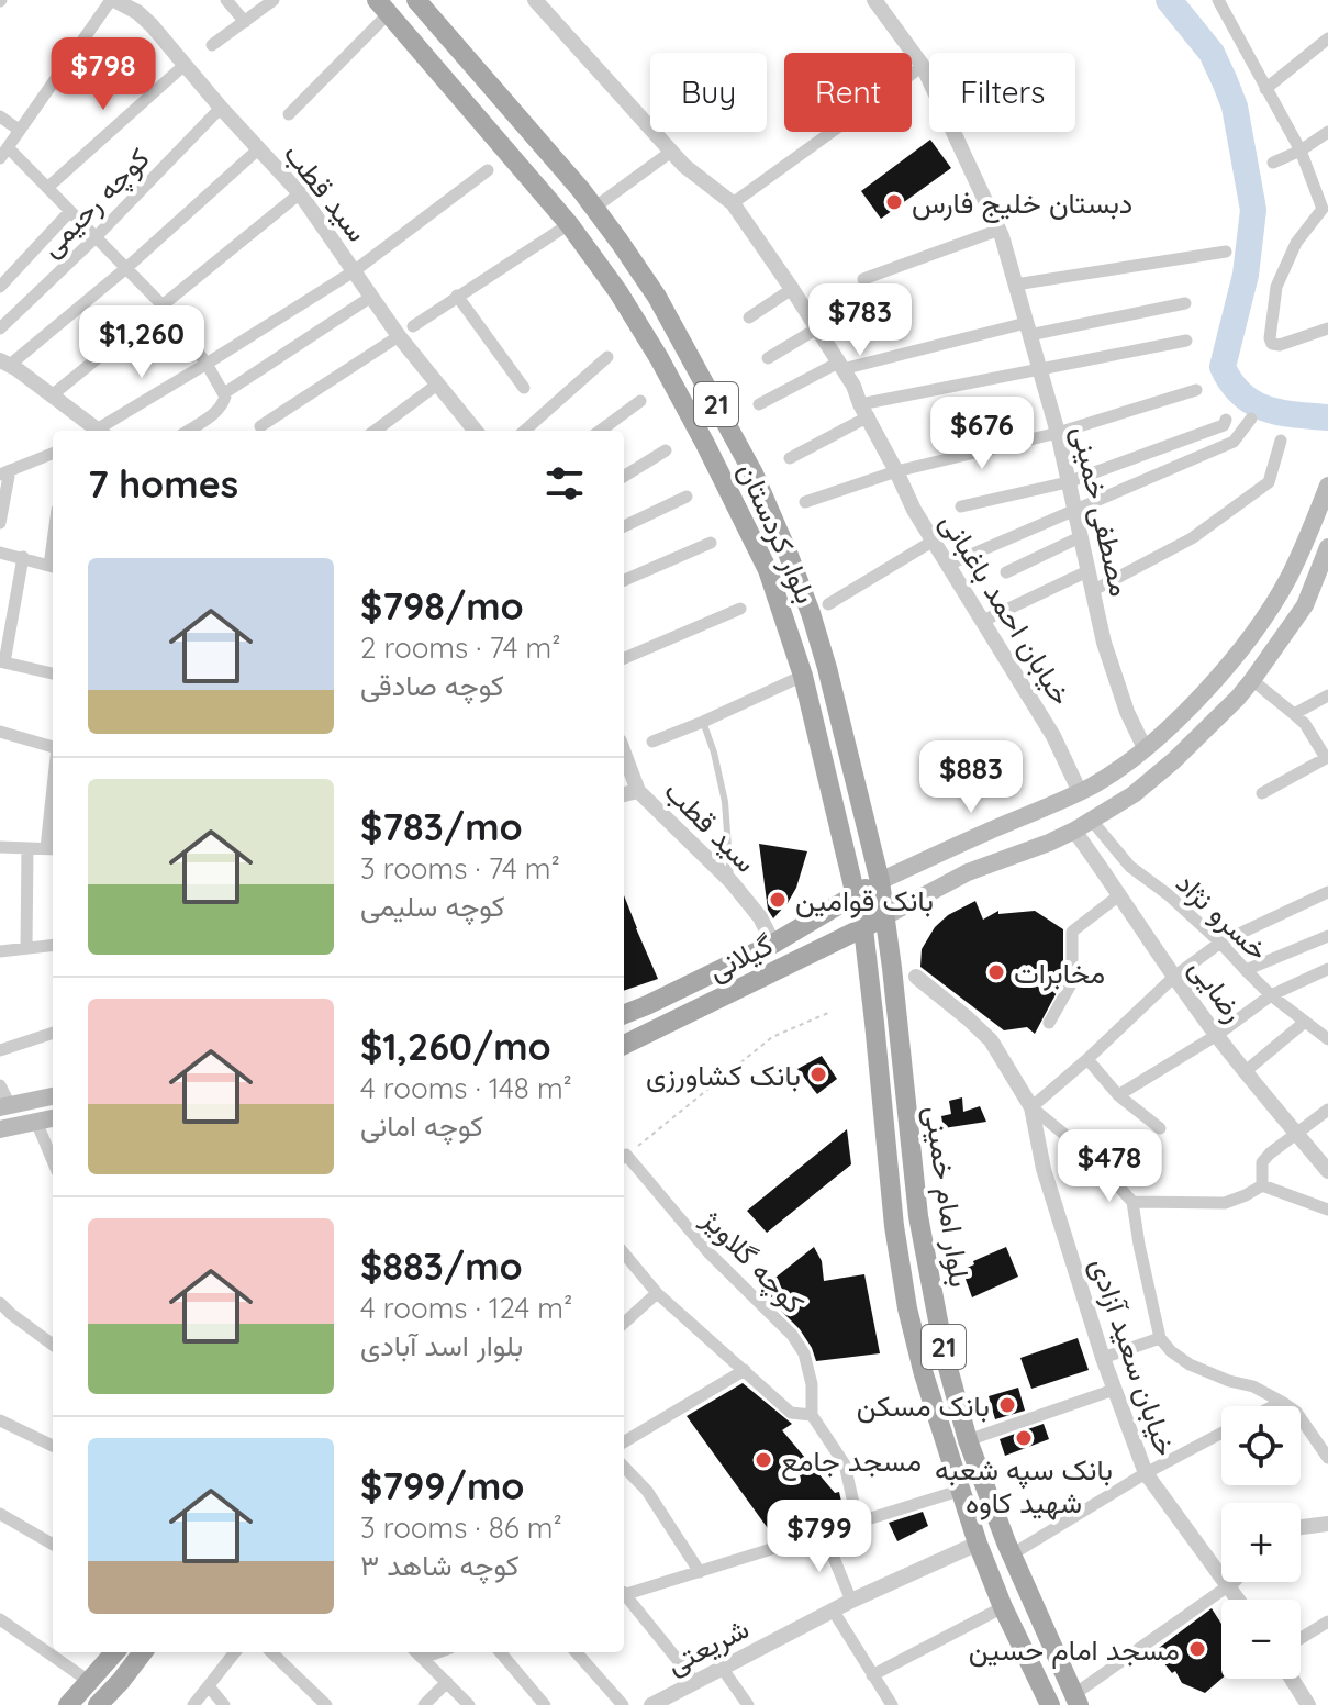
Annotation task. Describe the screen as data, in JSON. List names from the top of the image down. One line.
{"streets":{"main road":["21","بلوار کردستان","گیلانی","بلوار امام خمینی"],"street":["سید قطب","کوچه رحیمی","مصطفی خمینی","خیابان احمد باغبانی","خسرو نژاد","رضایی","کوچه گلاویژ","خیابان سعید آزادی","شریعتی"]},"crossings":[["سید قطب","کوچه رحیمی"],["سید قطب","گیلانی"],["بلوار کردستان","گیلانی"],["بلوار کردستان","بلوار امام خمینی"],["گیلانی","بلوار امام خمینی"],["بلوار امام خمینی","شریعتی"]],"places":["دبستان خلیج فارس","بانک قوامین","مخابرات","بانک کشاورزی","بانک مسکن","بانک سپه شعبه شهید کاوه","مسجد جامع","مسجد امام حسین"],"page":{"price":["$798","$783","$1,260","$676","$883","$478","$799"],"chip":["Buy","Rent","Filters"],"heading":"7 homes","list":[{"name":"$798/mo","note":"2 rooms · 74 m² · کوچه صادقی"},{"name":"$783/mo","note":"3 rooms · 74 m² · کوچه سلیمی"},{"name":"$1,260/mo","note":"4 rooms · 148 m² · کوچه امانی"},{"name":"$883/mo","note":"4 rooms · 124 m² · بلوار اسد آبادی"},{"name":"$799/mo","note":"3 rooms · 86 m² · کوچه شاهد ۳"}],"map_buttons":["+","−"]}}
